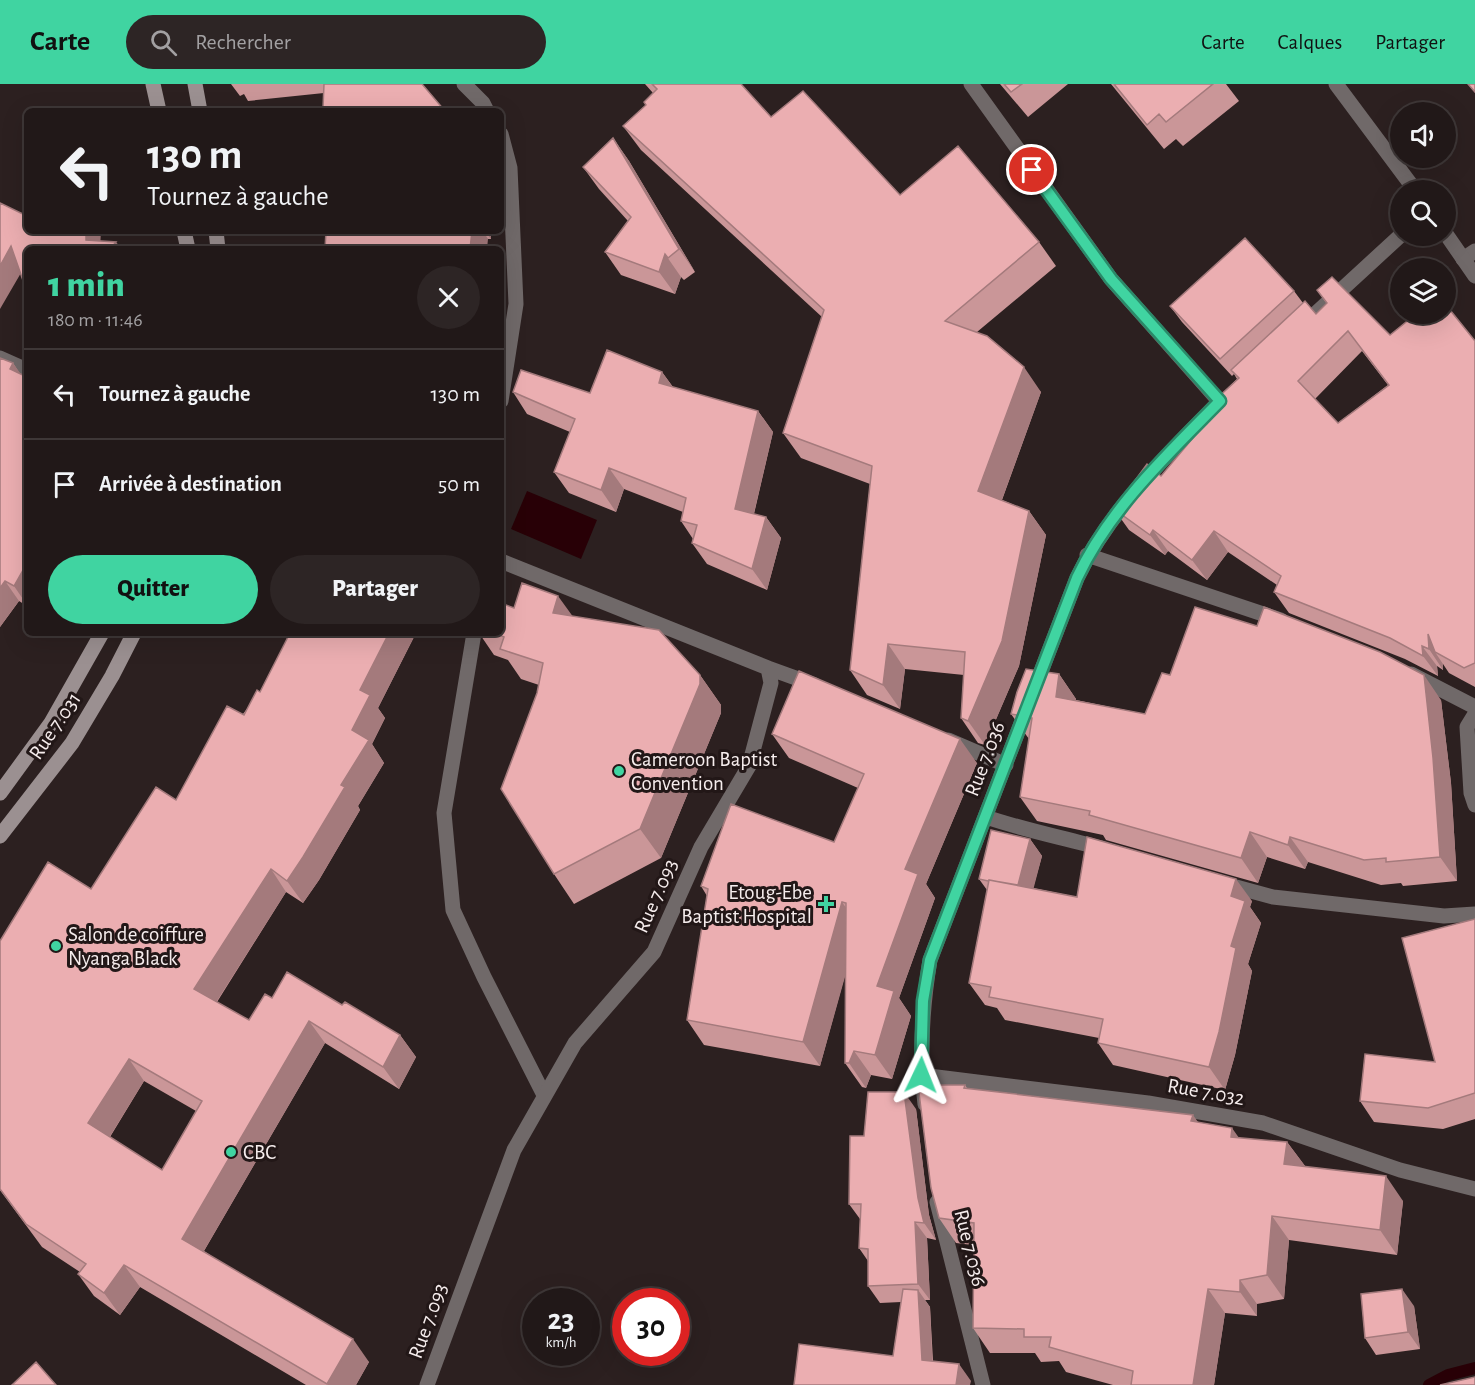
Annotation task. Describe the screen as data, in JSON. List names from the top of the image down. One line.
{"streets":{"main road":["Rue 7.031"],"street":["Rue 7.036","Rue 7.093","Rue 7.032"]},"crossings":[["Rue 7.036","Rue 7.032"]],"places":{"other":["Cameroon Baptist Convention","Salon de coiffure Nyanga Black","CBC"],"health":["Etoug-Ebe Baptist Hospital"]},"page":{"header":"Carte","search":"Rechercher","nav":["Carte","Calques","Partager"],"turn":["130 m","Tournez à gauche"],"heading":["1 min","180 m · 11:46"],"list":[{"name":"Tournez à gauche","value":"130 m"},{"name":"Arrivée à destination","value":"50 m"}],"buttons":["Quitter","Partager"],"speed":"23 km/h","limit":"30"}}
